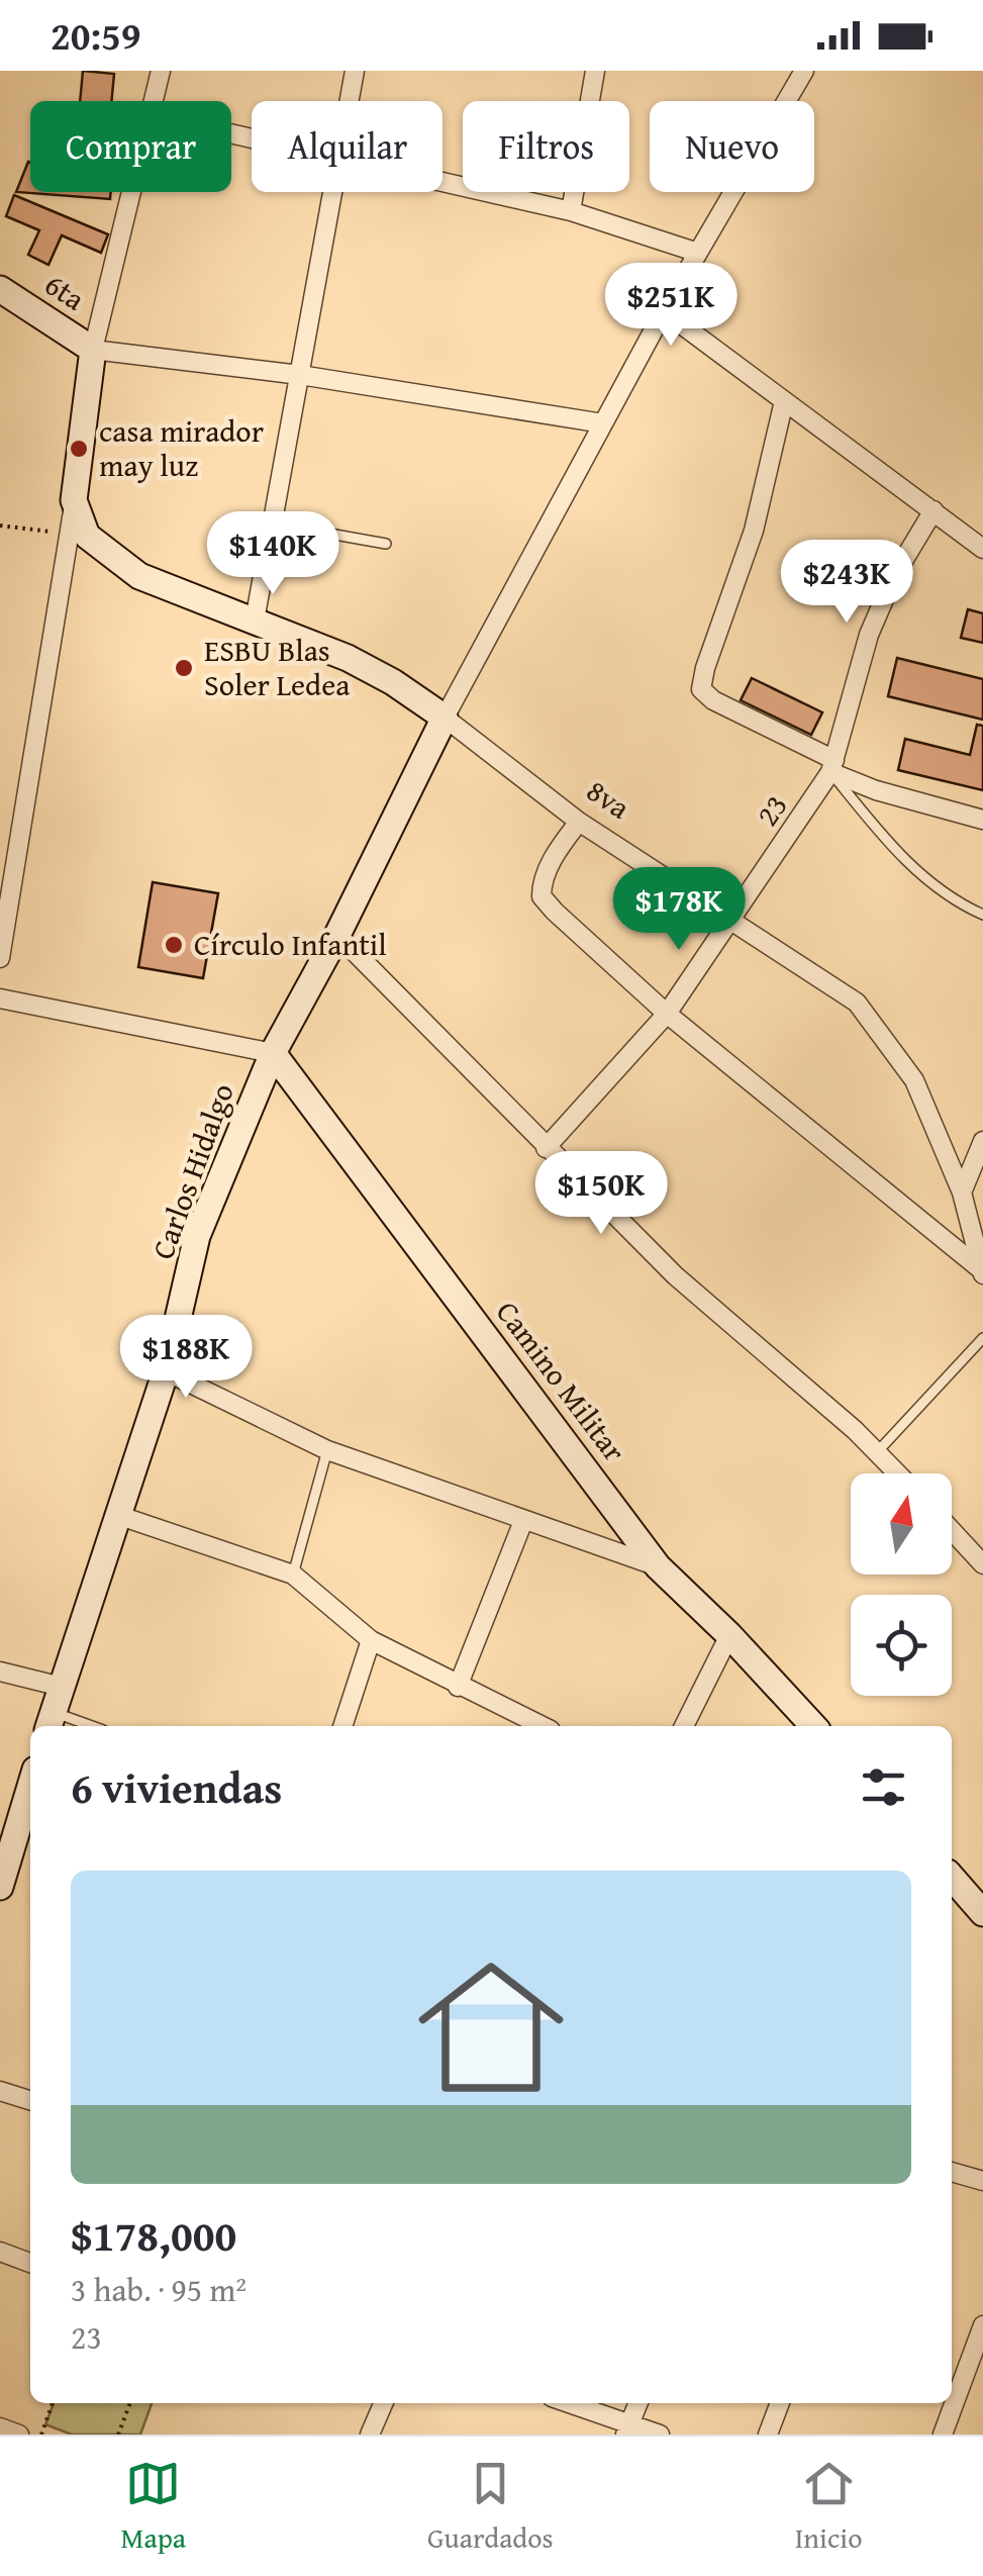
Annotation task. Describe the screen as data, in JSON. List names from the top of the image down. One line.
{"streets":{"main road":["6ta","8va","Carlos Hidalgo","Camino Militar"],"street":["23"]},"crossings":[["8va","23"],["8va","Carlos Hidalgo"],["Carlos Hidalgo","Camino Militar"]],"places":["casa mirador may luz","ESBU Blas Soler Ledea","Círculo Infantil"],"north":"top","page":{"status":"20:59","chip":["Comprar","Alquilar","Filtros","Nuevo"],"price":["$251K","$140K","$243K","$178K","$150K","$188K"],"heading":"6 viviendas","list":[{"name":"$178,000","note":"3 hab. · 95 m² · 23"}],"tabs":["Mapa","Guardados","Inicio"]}}
